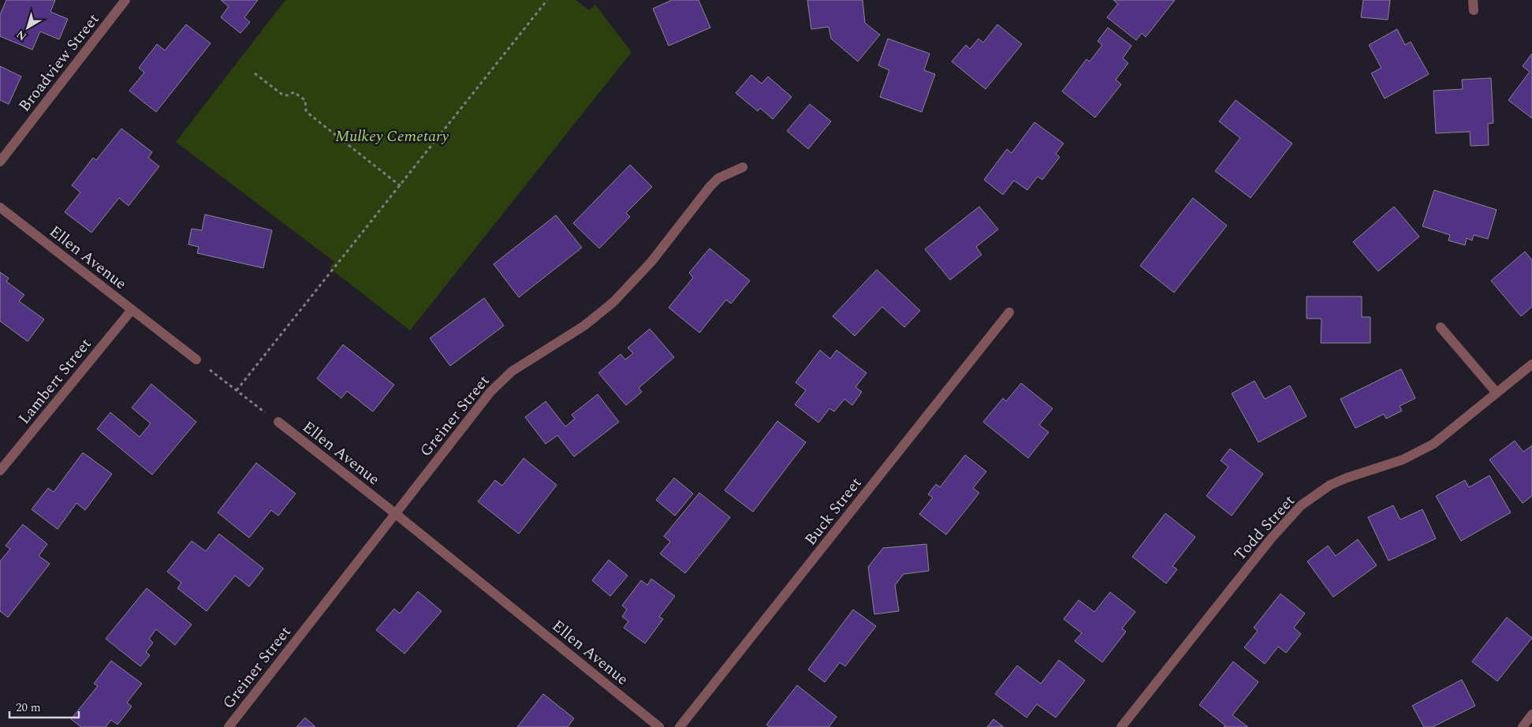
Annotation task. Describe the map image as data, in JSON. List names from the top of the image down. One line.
{"streets":{"street":["Broadview Street","Ellen Avenue","Lambert Street","Greiner Street","Buck Street","Todd Street"]},"crossings":[["Ellen Avenue","Lambert Street"],["Ellen Avenue","Greiner Street"]],"parks":["Mulkey Cemetary"],"scale_bar":"20 m","north":"bottom left"}
